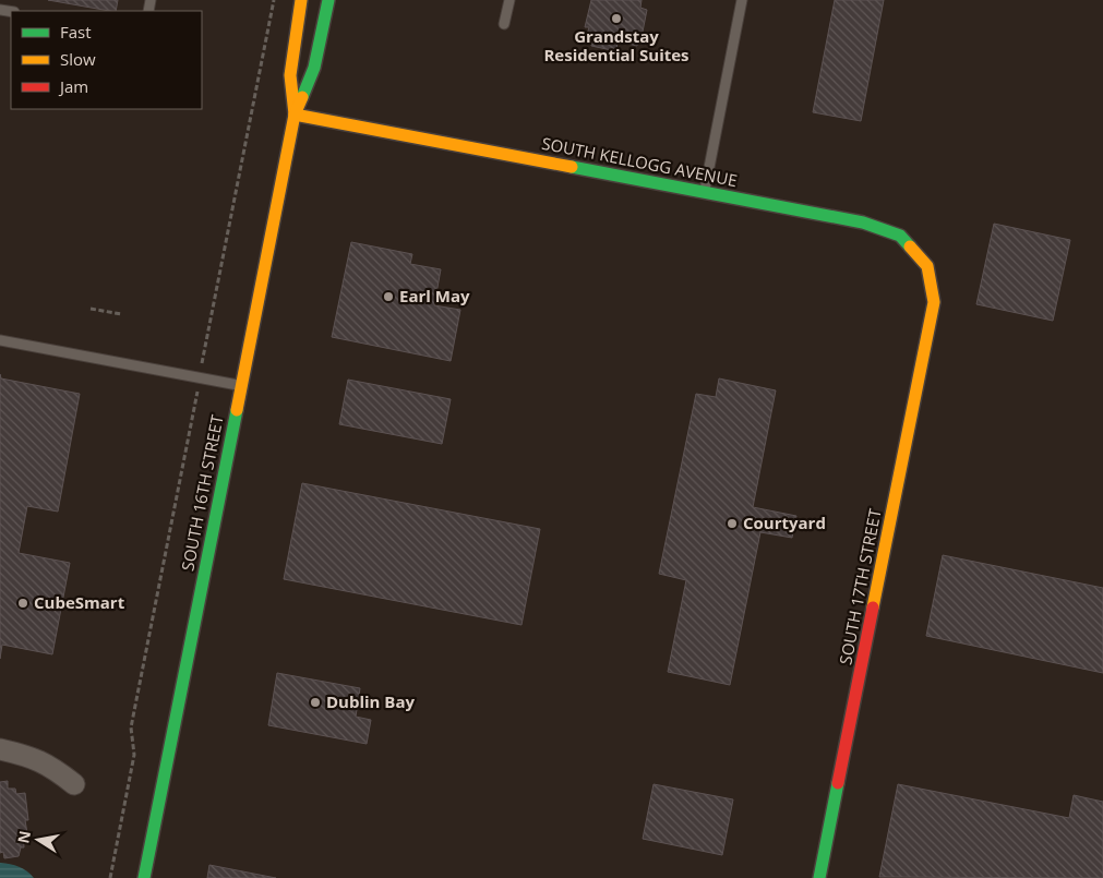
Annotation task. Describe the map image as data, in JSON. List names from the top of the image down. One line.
{"streets":{"street":["SOUTH KELLOGG AVENUE","SOUTH 16TH STREET","SOUTH 17TH STREET"]},"crossings":[["SOUTH KELLOGG AVENUE","SOUTH 16TH STREET"],["SOUTH KELLOGG AVENUE","SOUTH 17TH STREET"]],"places":["Grandstay Residential Suites","Earl May","Courtyard","CubeSmart","Dublin Bay"],"legend":["Fast","Slow","Jam"],"north":"left"}
